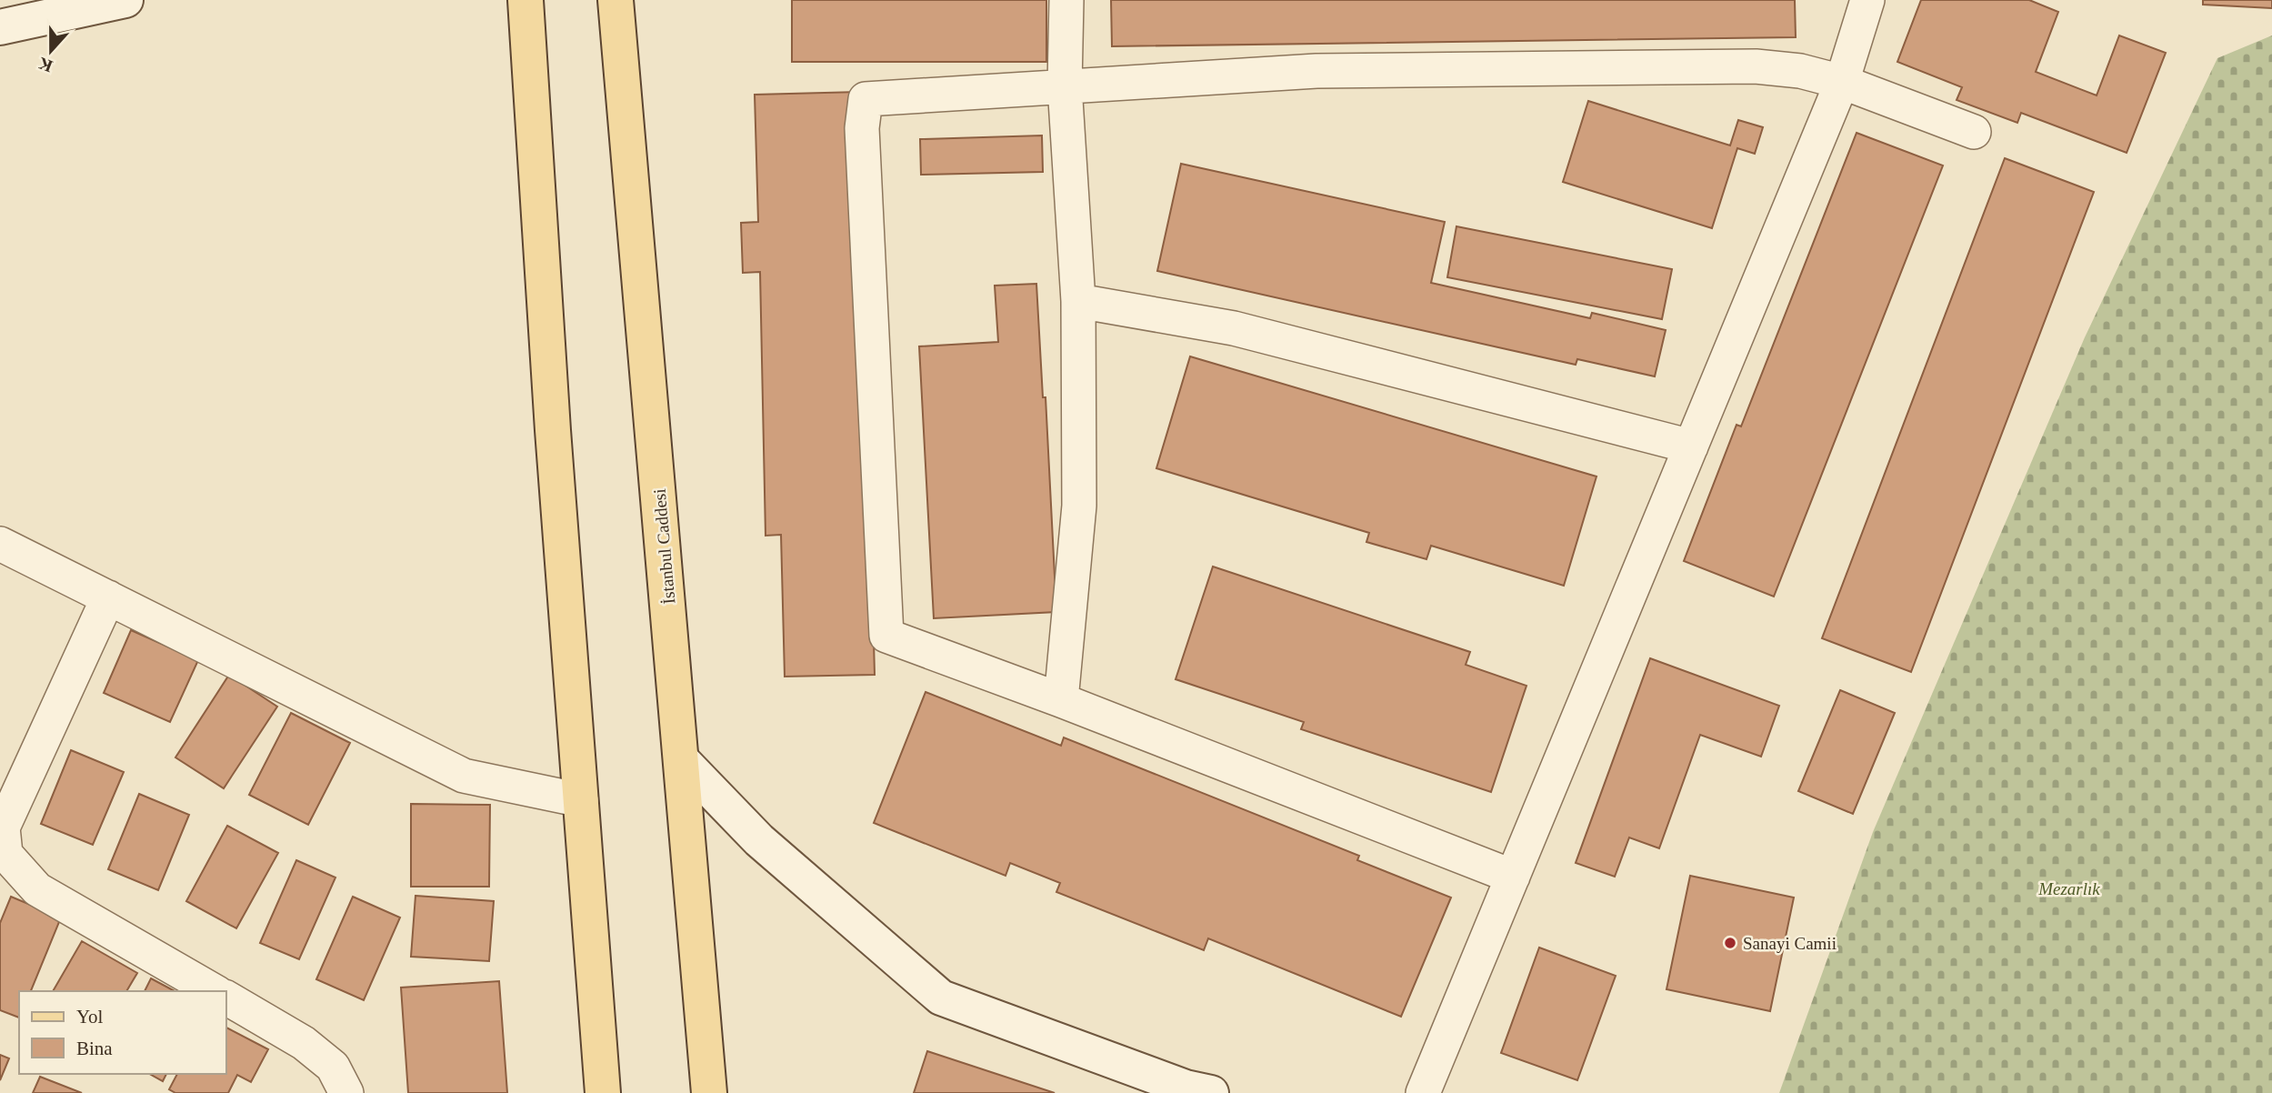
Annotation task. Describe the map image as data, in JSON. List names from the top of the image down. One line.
{"streets":{"main road":["İstanbul Caddesi"]},"parks":["Mezarlık"],"places":["Sanayi Camii"],"legend":["Yol","Bina"],"north":"bottom"}
